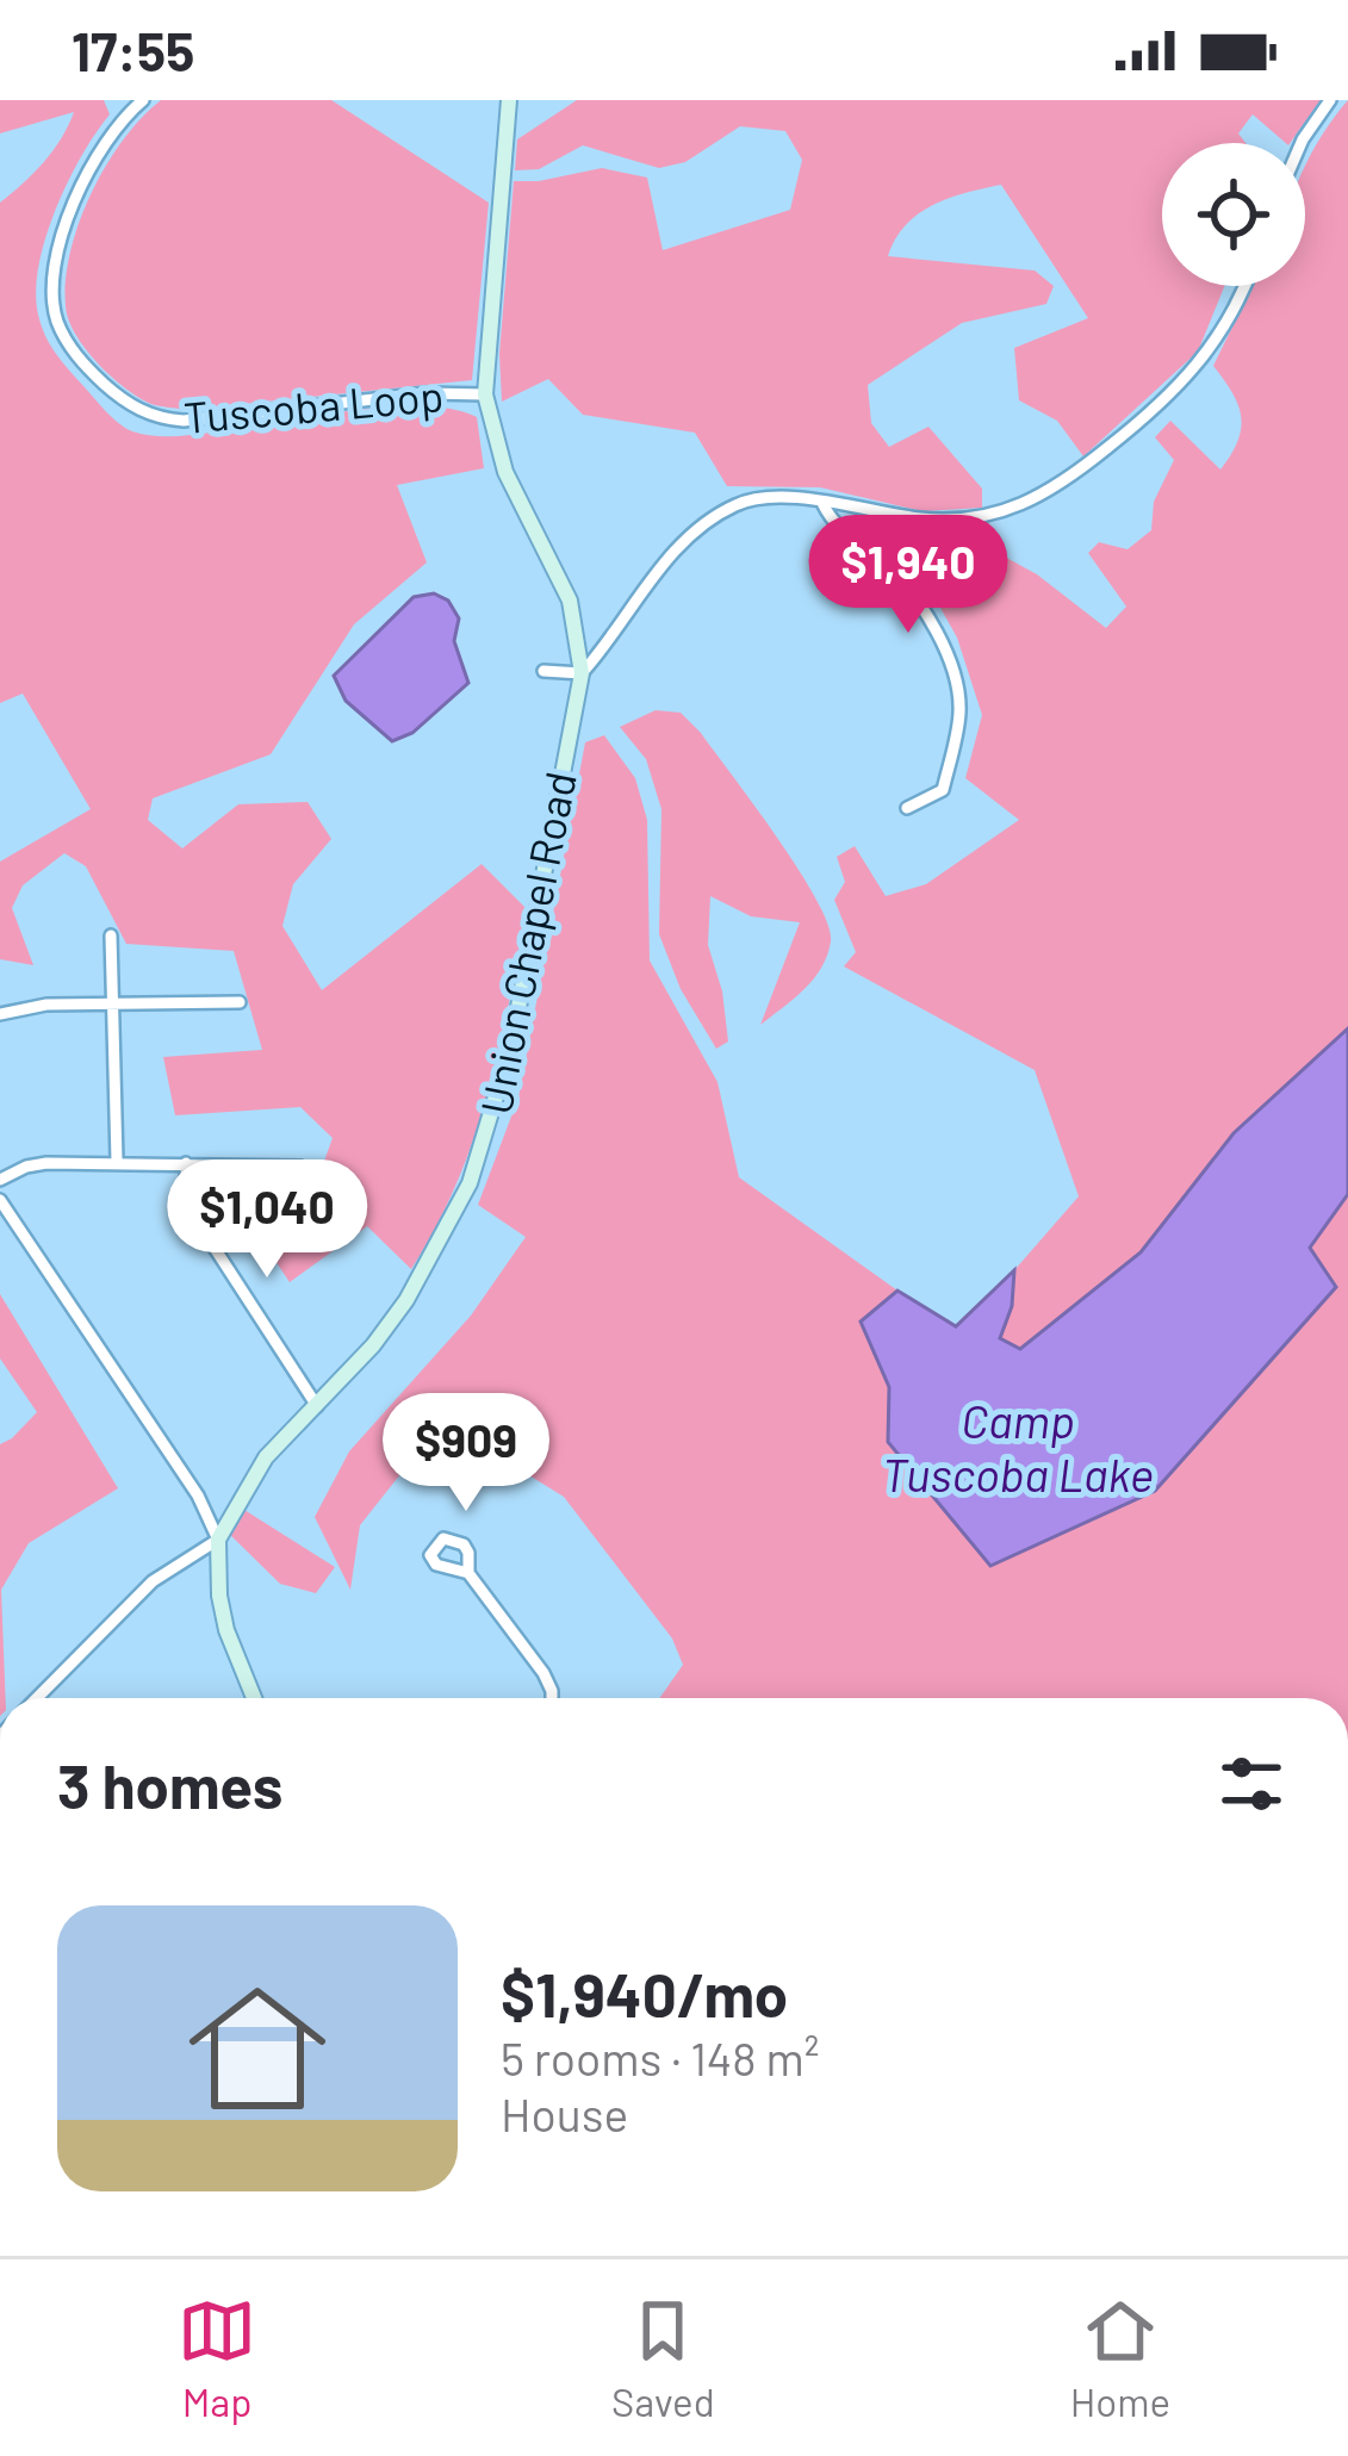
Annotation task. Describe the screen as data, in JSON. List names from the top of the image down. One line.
{"streets":{"street":["Tuscoba Loop","Union Chapel Road"]},"crossings":[["Tuscoba Loop","Union Chapel Road"]],"water":["Camp Tuscoba Lake"],"page":{"status":"17:55","price":["$1,940","$1,040","$909"],"heading":"3 homes","list":[{"name":"$1,940/mo","note":"5 rooms · 148 m² · House"}],"tabs":["Map","Saved","Home"]}}
